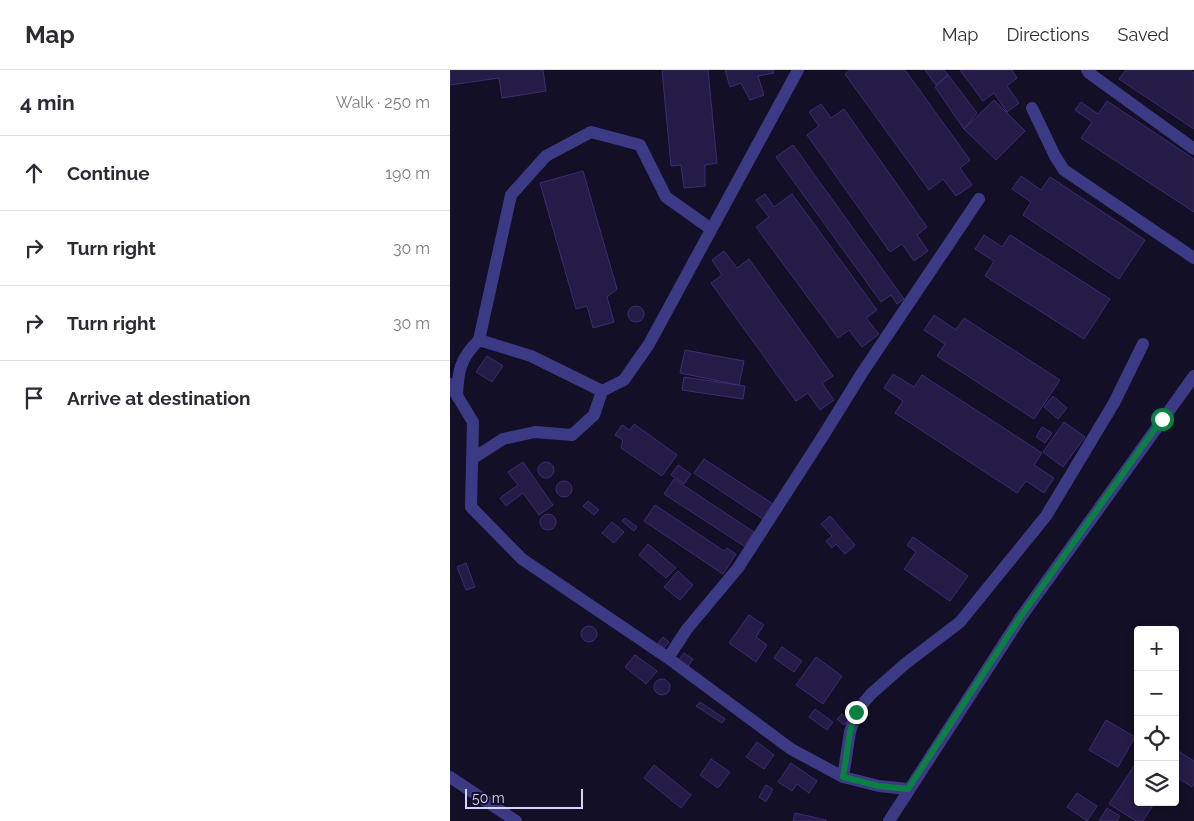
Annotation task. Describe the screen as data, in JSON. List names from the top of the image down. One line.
{"scale_bar":"50 m","page":{"header":"Map","nav":["Map","Directions","Saved"],"heading":["4 min","Walk · 250 m"],"list":[["Continue","190 m"],["Turn right","30 m"],["Turn right","30 m"],"Arrive at destination"],"map_buttons":["+","−"],"scale":"50 m"}}
